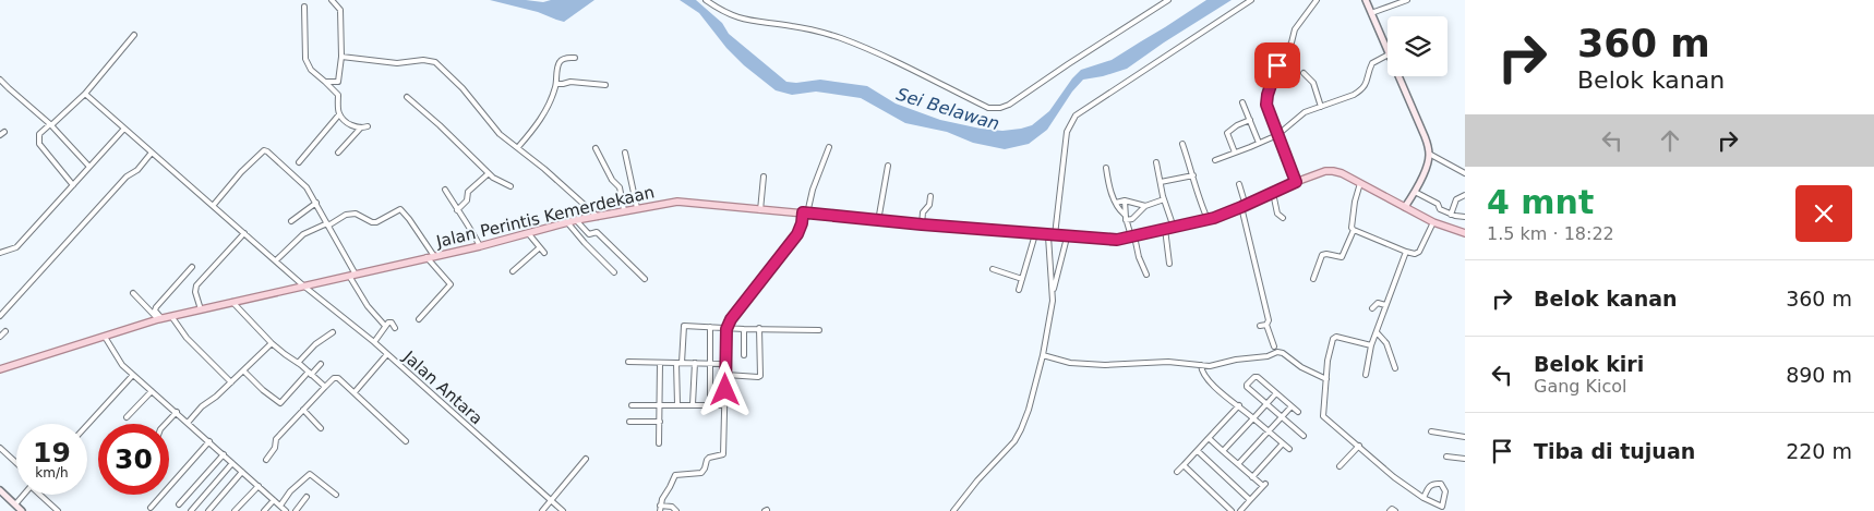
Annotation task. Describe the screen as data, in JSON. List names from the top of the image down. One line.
{"streets":{"main road":["Jalan Perintis Kemerdekaan"],"street":["Jalan Antara"]},"crossings":[["Jalan Perintis Kemerdekaan","Jalan Antara"]],"water":["Sei Belawan"],"page":{"turn":["360 m","Belok kanan"],"heading":["4 mnt","1.5 km · 18:22"],"list":[{"name":"Belok kanan","value":"360 m"},{"name":"Belok kiri","note":"Gang Kicol","value":"890 m"},{"name":"Tiba di tujuan","value":"220 m"}],"speed":"19 km/h","limit":"30"}}
